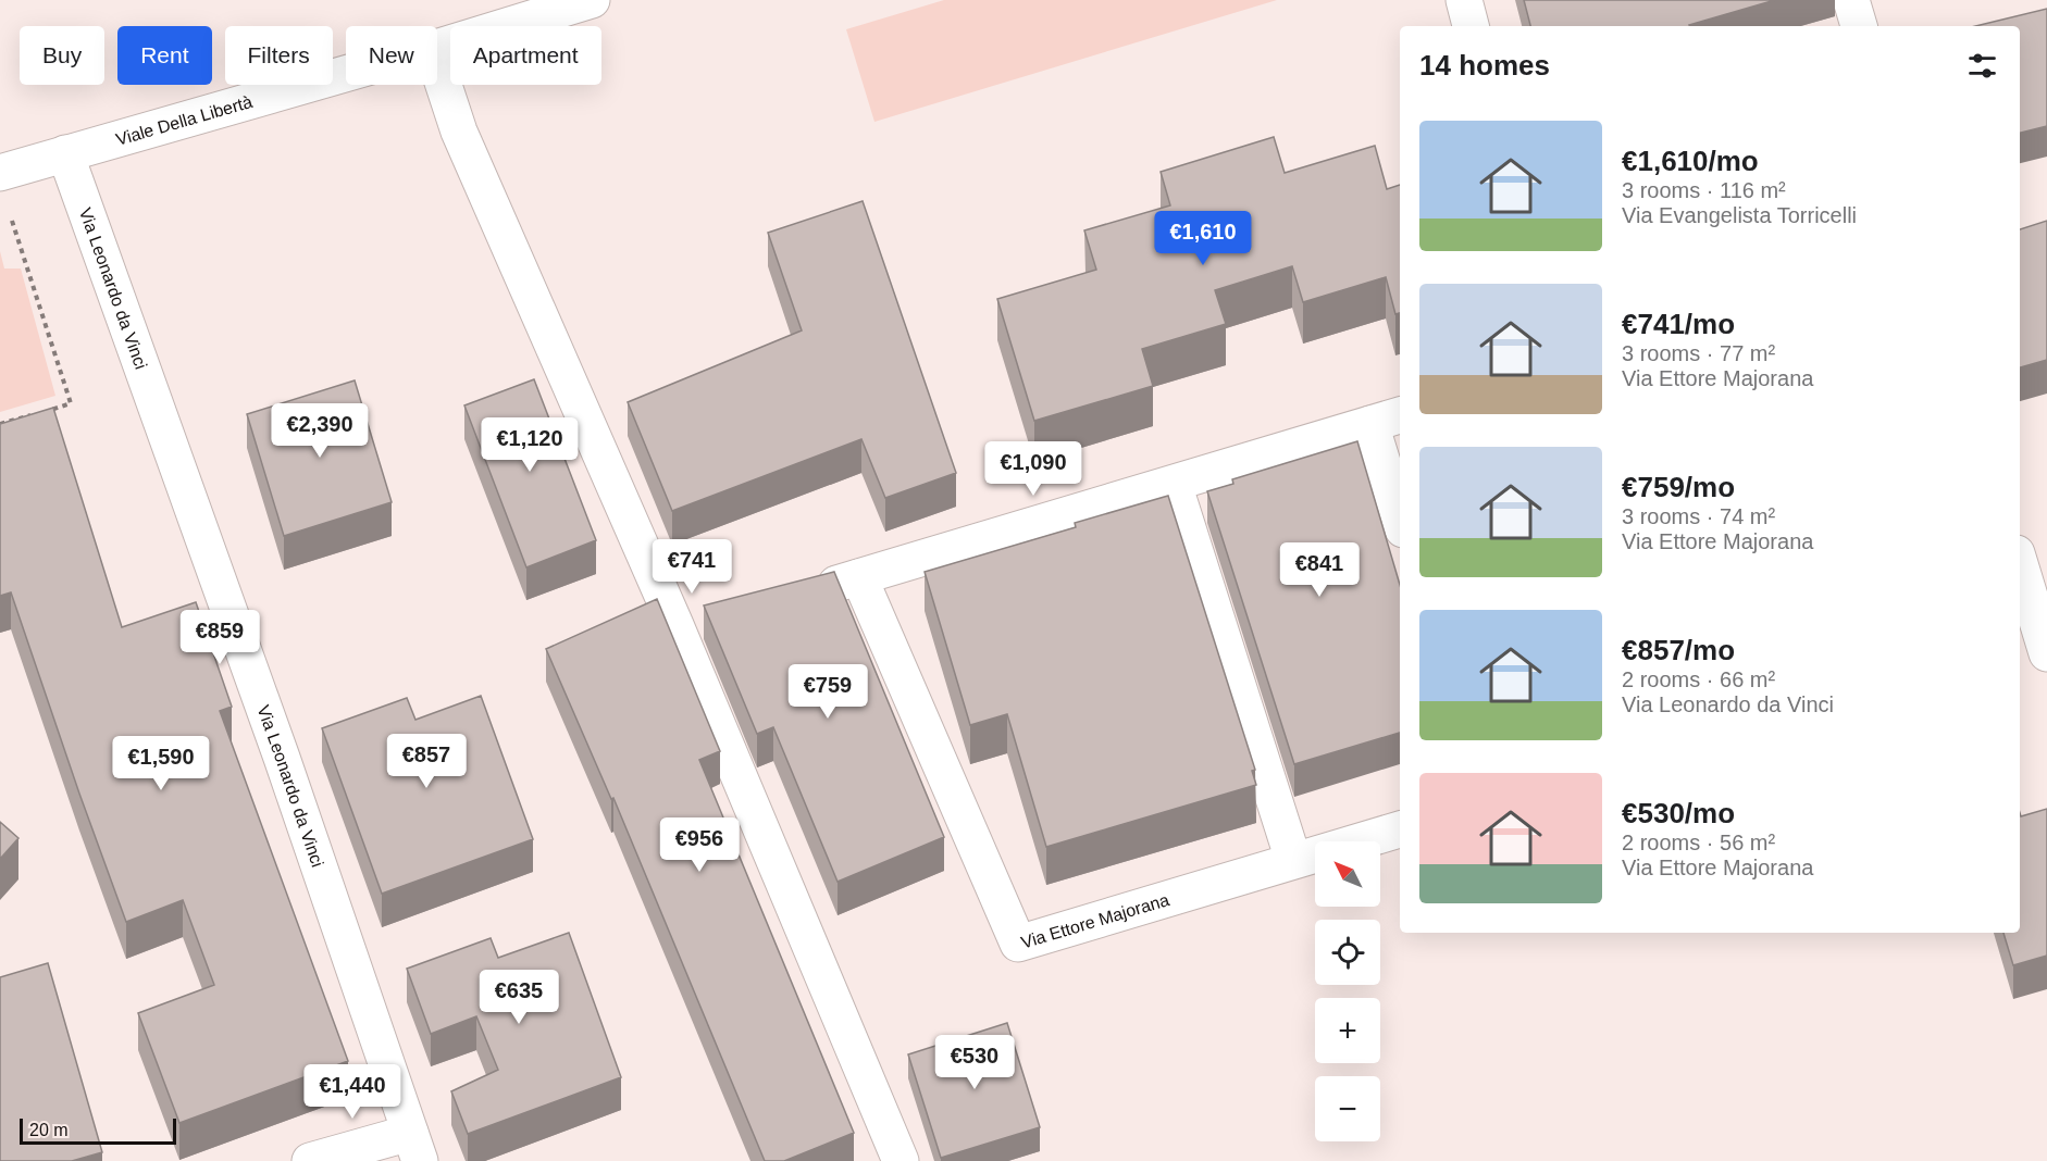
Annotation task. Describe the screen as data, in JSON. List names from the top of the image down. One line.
{"streets":{"street":["Viale Della Libertà","Via Leonardo da Vinci","Via Ettore Majorana"]},"crossings":[["Viale Della Libertà","Via Leonardo da Vinci"]],"scale_bar":"20 m","north":"top left","page":{"chip":["Buy","Rent","Filters","New","Apartment"],"heading":"14 homes","list":[{"name":"€1,610/mo","note":"3 rooms · 116 m² · Via Evangelista Torricelli"},{"name":"€741/mo","note":"3 rooms · 77 m² · Via Ettore Majorana"},{"name":"€759/mo","note":"3 rooms · 74 m² · Via Ettore Majorana"},{"name":"€857/mo","note":"2 rooms · 66 m² · Via Leonardo da Vinci"},{"name":"€530/mo","note":"2 rooms · 56 m² · Via Ettore Majorana"}],"price":["€1,610","€2,390","€1,120","€1,090","€741","€841","€859","€759","€857","€1,590","€956","€635","€530","€1,440"],"map_buttons":["+","−"],"scale":"20 m"}}
